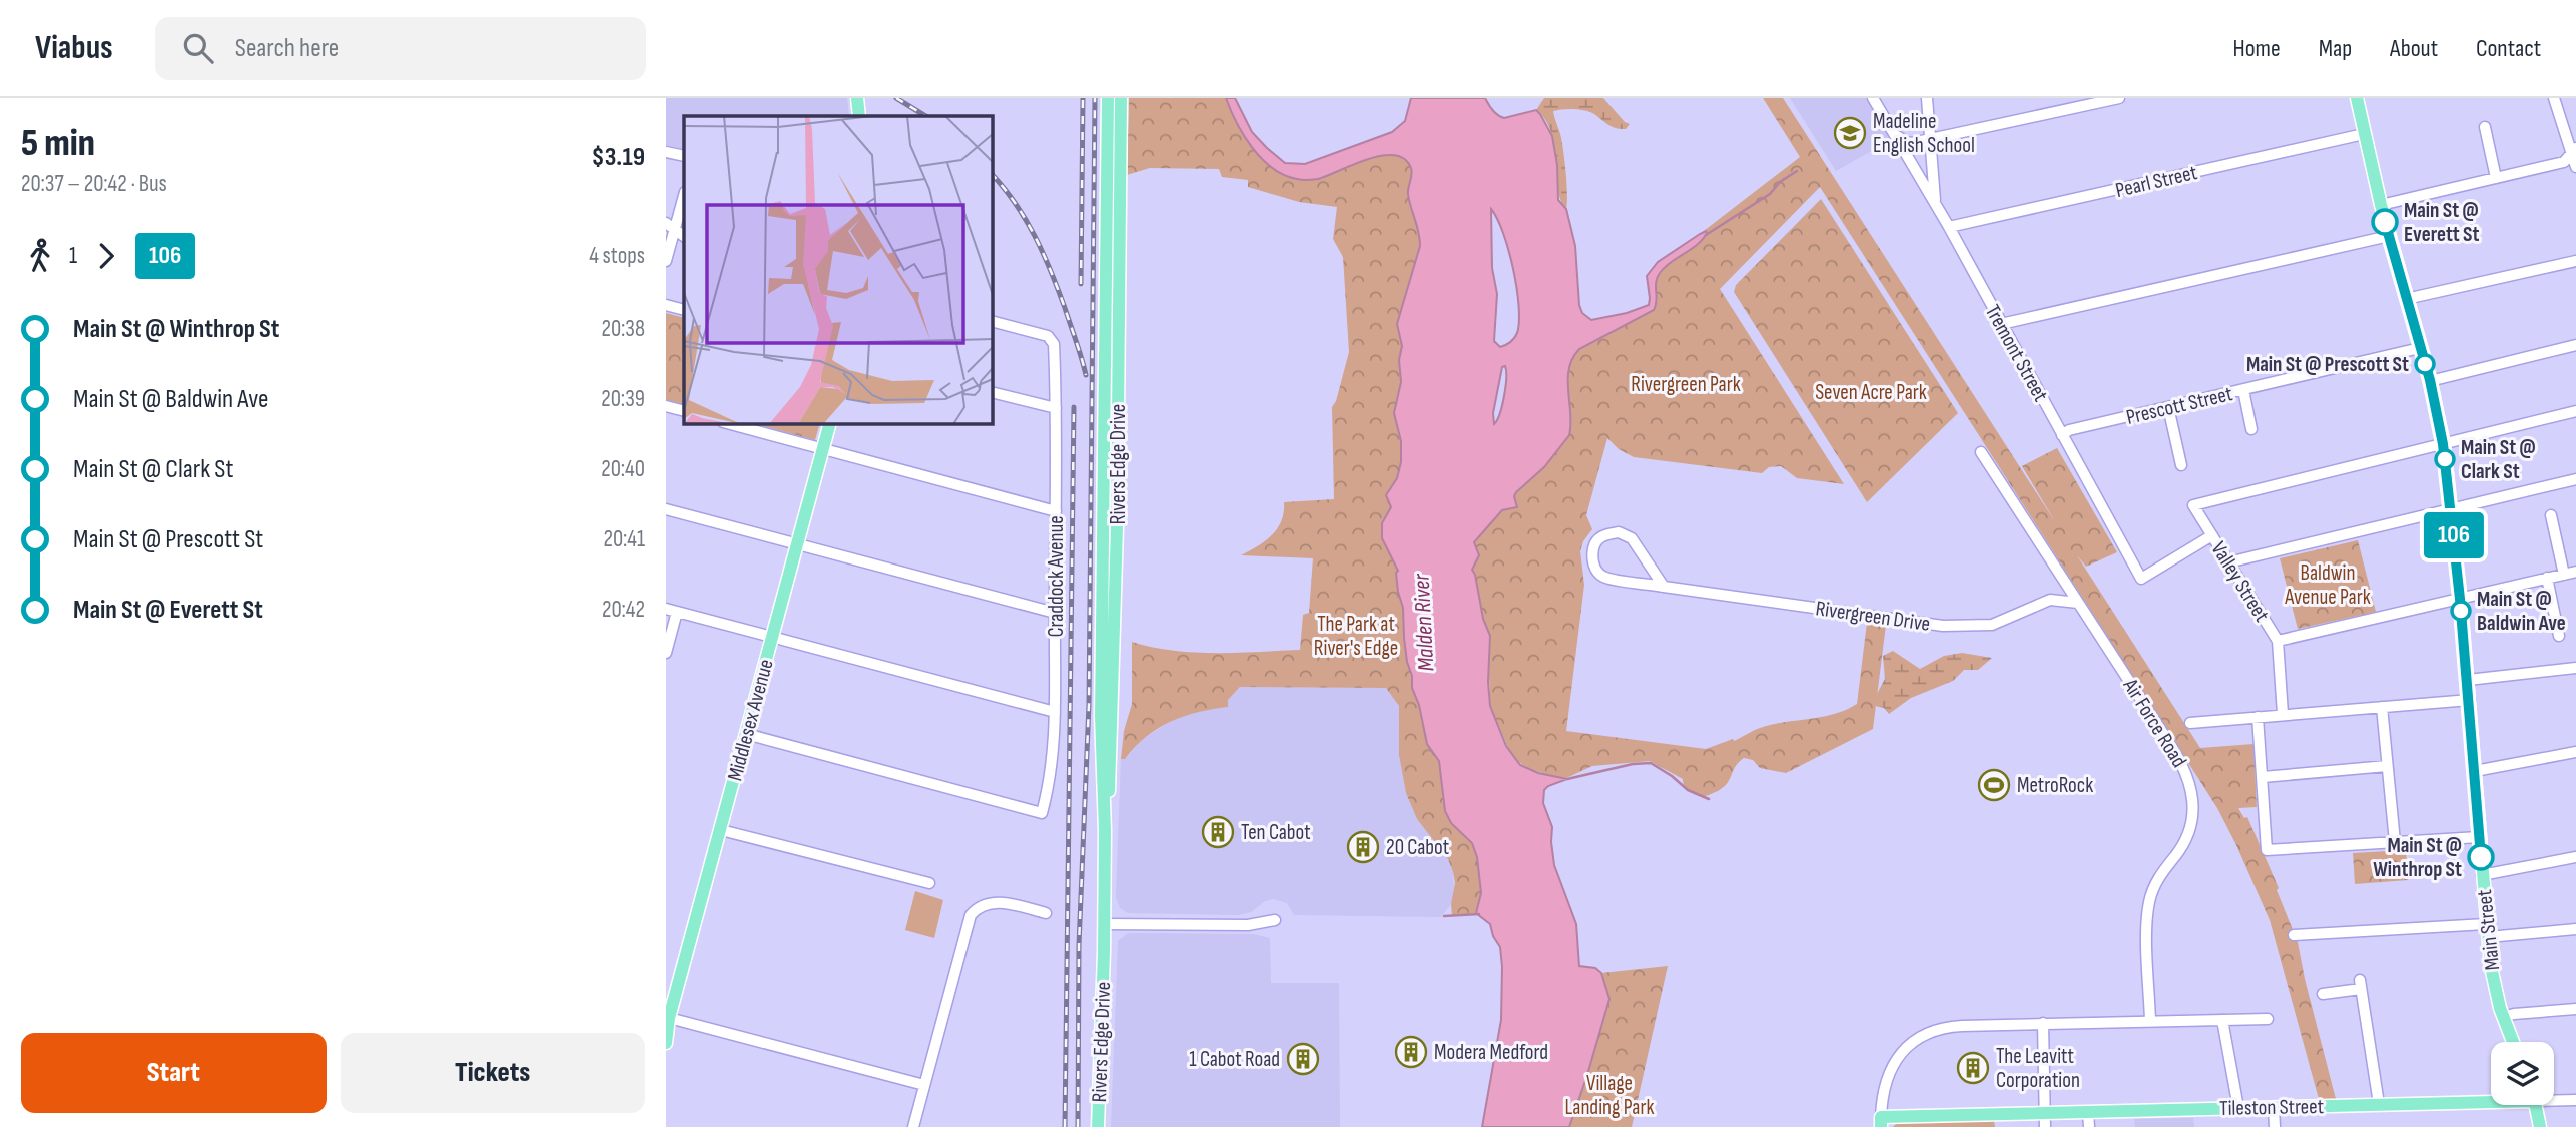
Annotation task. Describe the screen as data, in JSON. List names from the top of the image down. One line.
{"streets":{"main road":["Rivers Edge Drive","Middlesex Avenue","Main Street","Tileston Street"],"street":["Pearl Street","Tremont Street","Prescott Street","Craddock Avenue","Valley Street","Rivergreen Drive","Air Force Road"]},"crossings":[["Pearl Street","Tremont Street"],["Pearl Street","Main Street"],["Tremont Street","Prescott Street"],["Tremont Street","Valley Street"],["Prescott Street","Main Street"],["Craddock Avenue","Middlesex Avenue"],["Valley Street","Main Street"],["Rivergreen Drive","Air Force Road"]],"water":["Malden River"],"parks":["Rivergreen Park","Seven Acre Park","Baldwin Avenue Park","The Park at River's Edge","Village Landing Park"],"places":{"school or university":["Madeline English School"],"other":["Main St @ Everett St","Main St @ Prescott St","Main St @ Clark St","Main St @ Baldwin Ave","Main St @ Winthrop St"],"sports":["MetroRock"],"building":["Ten Cabot","20 Cabot","Modera Medford","1 Cabot Road","The Leavitt Corporation"]},"lines":["bus line 106"],"page":{"header":"Viabus","search":"Search here","nav":["Home","Map","About","Contact"],"heading":["5 min","20:37 – 20:42 · Bus","$3.19"],"on_map":"106","legs":["1","106","4 stops"],"list":[{"name":"Main St @ Winthrop St","value":"20:38"},{"name":"Main St @ Baldwin Ave","value":"20:39"},{"name":"Main St @ Clark St","value":"20:40"},{"name":"Main St @ Prescott St","value":"20:41"},{"name":"Main St @ Everett St","value":"20:42"}],"buttons":["Start","Tickets"]}}
